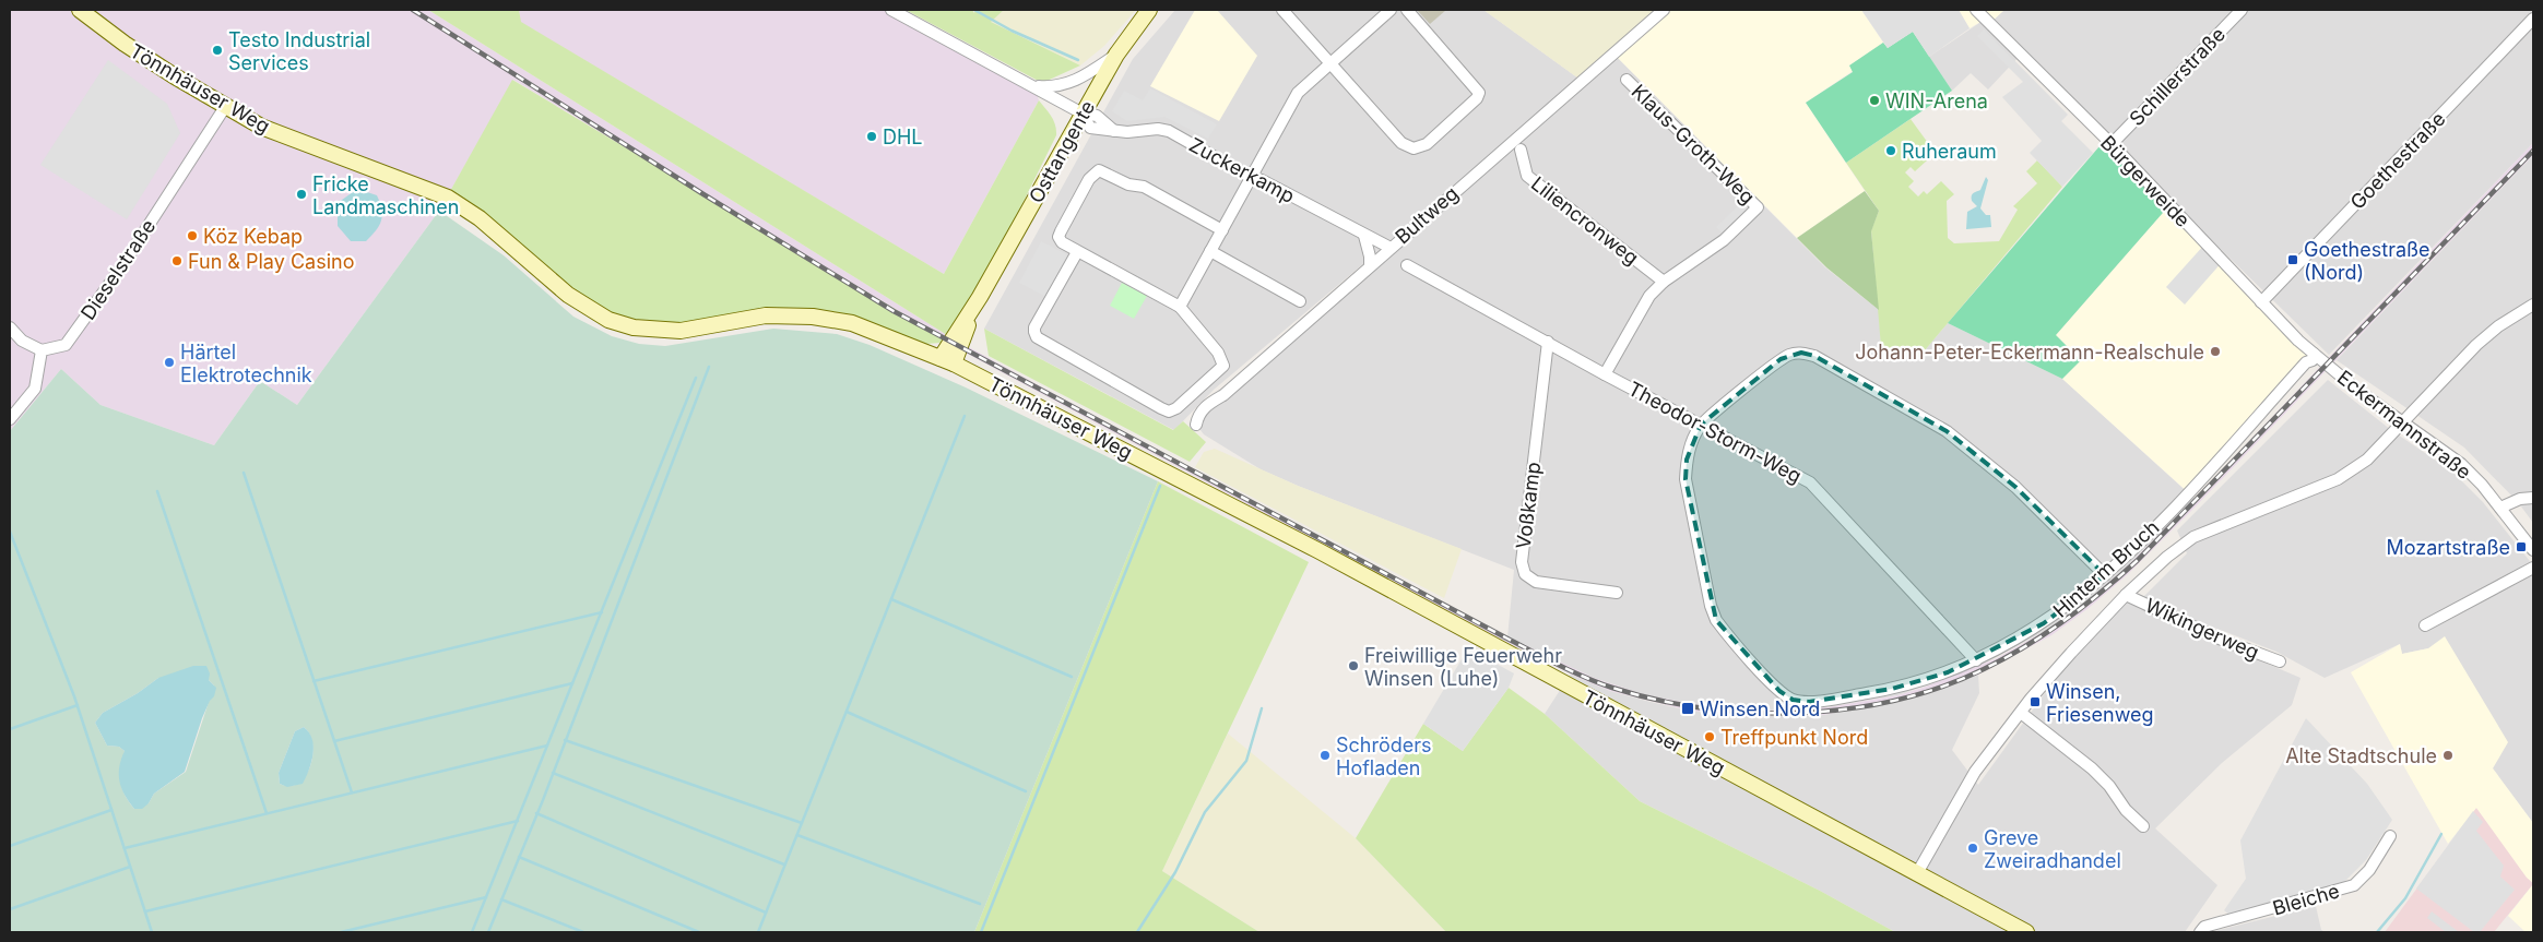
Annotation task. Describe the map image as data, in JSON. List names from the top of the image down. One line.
{"streets":{"main road":["Tönnhäuser Weg","Osttangente"],"street":["Schillerstraße","Klaus-Groth-Weg","Goethestraße","Zuckerkamp","Bürgerweide","Bultweg","Liliencronweg","Dieselstraße","Eckermannstraße","Theodor-Storm-Weg","Voßkamp","Hinterm Bruch","Wikingerweg","Bleiche"]},"crossings":[["Schillerstraße","Bürgerweide"],["Tönnhäuser Weg","Osttangente"],["Tönnhäuser Weg","Dieselstraße"],["Klaus-Groth-Weg","Liliencronweg"],["Klaus-Groth-Weg","Theodor-Storm-Weg"],["Osttangente","Zuckerkamp"],["Goethestraße","Bürgerweide"],["Zuckerkamp","Bultweg"],["Bürgerweide","Eckermannstraße"],["Bürgerweide","Hinterm Bruch"],["Eckermannstraße","Hinterm Bruch"],["Theodor-Storm-Weg","Voßkamp"],["Theodor-Storm-Weg","Hinterm Bruch"]],"places":{"other":["Testo Industrial Services","WIN-Arena","DHL","Ruheraum","Fricke Landmaschinen","Köz Kebap","Fun & Play Casino","Johann-Peter-Eckermann-Realschule","Härtel Elektrotechnik","Freiwillige Feuerwehr Winsen (Luhe)","Treffpunkt Nord","Schröders Hofladen","Alte Stadtschule","Greve Zweiradhandel"],"transit":["Goethestraße (Nord)","Mozartstraße","Winsen, Friesenweg","Winsen Nord"]}}
